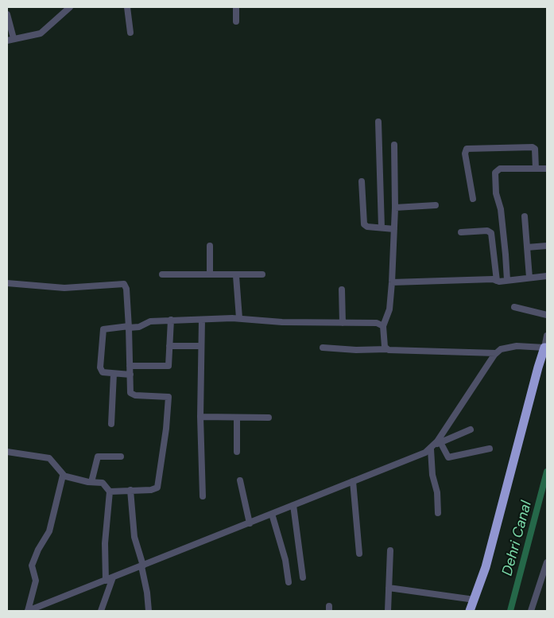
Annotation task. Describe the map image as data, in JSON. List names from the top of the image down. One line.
{"water":["Dehri Canal"]}
